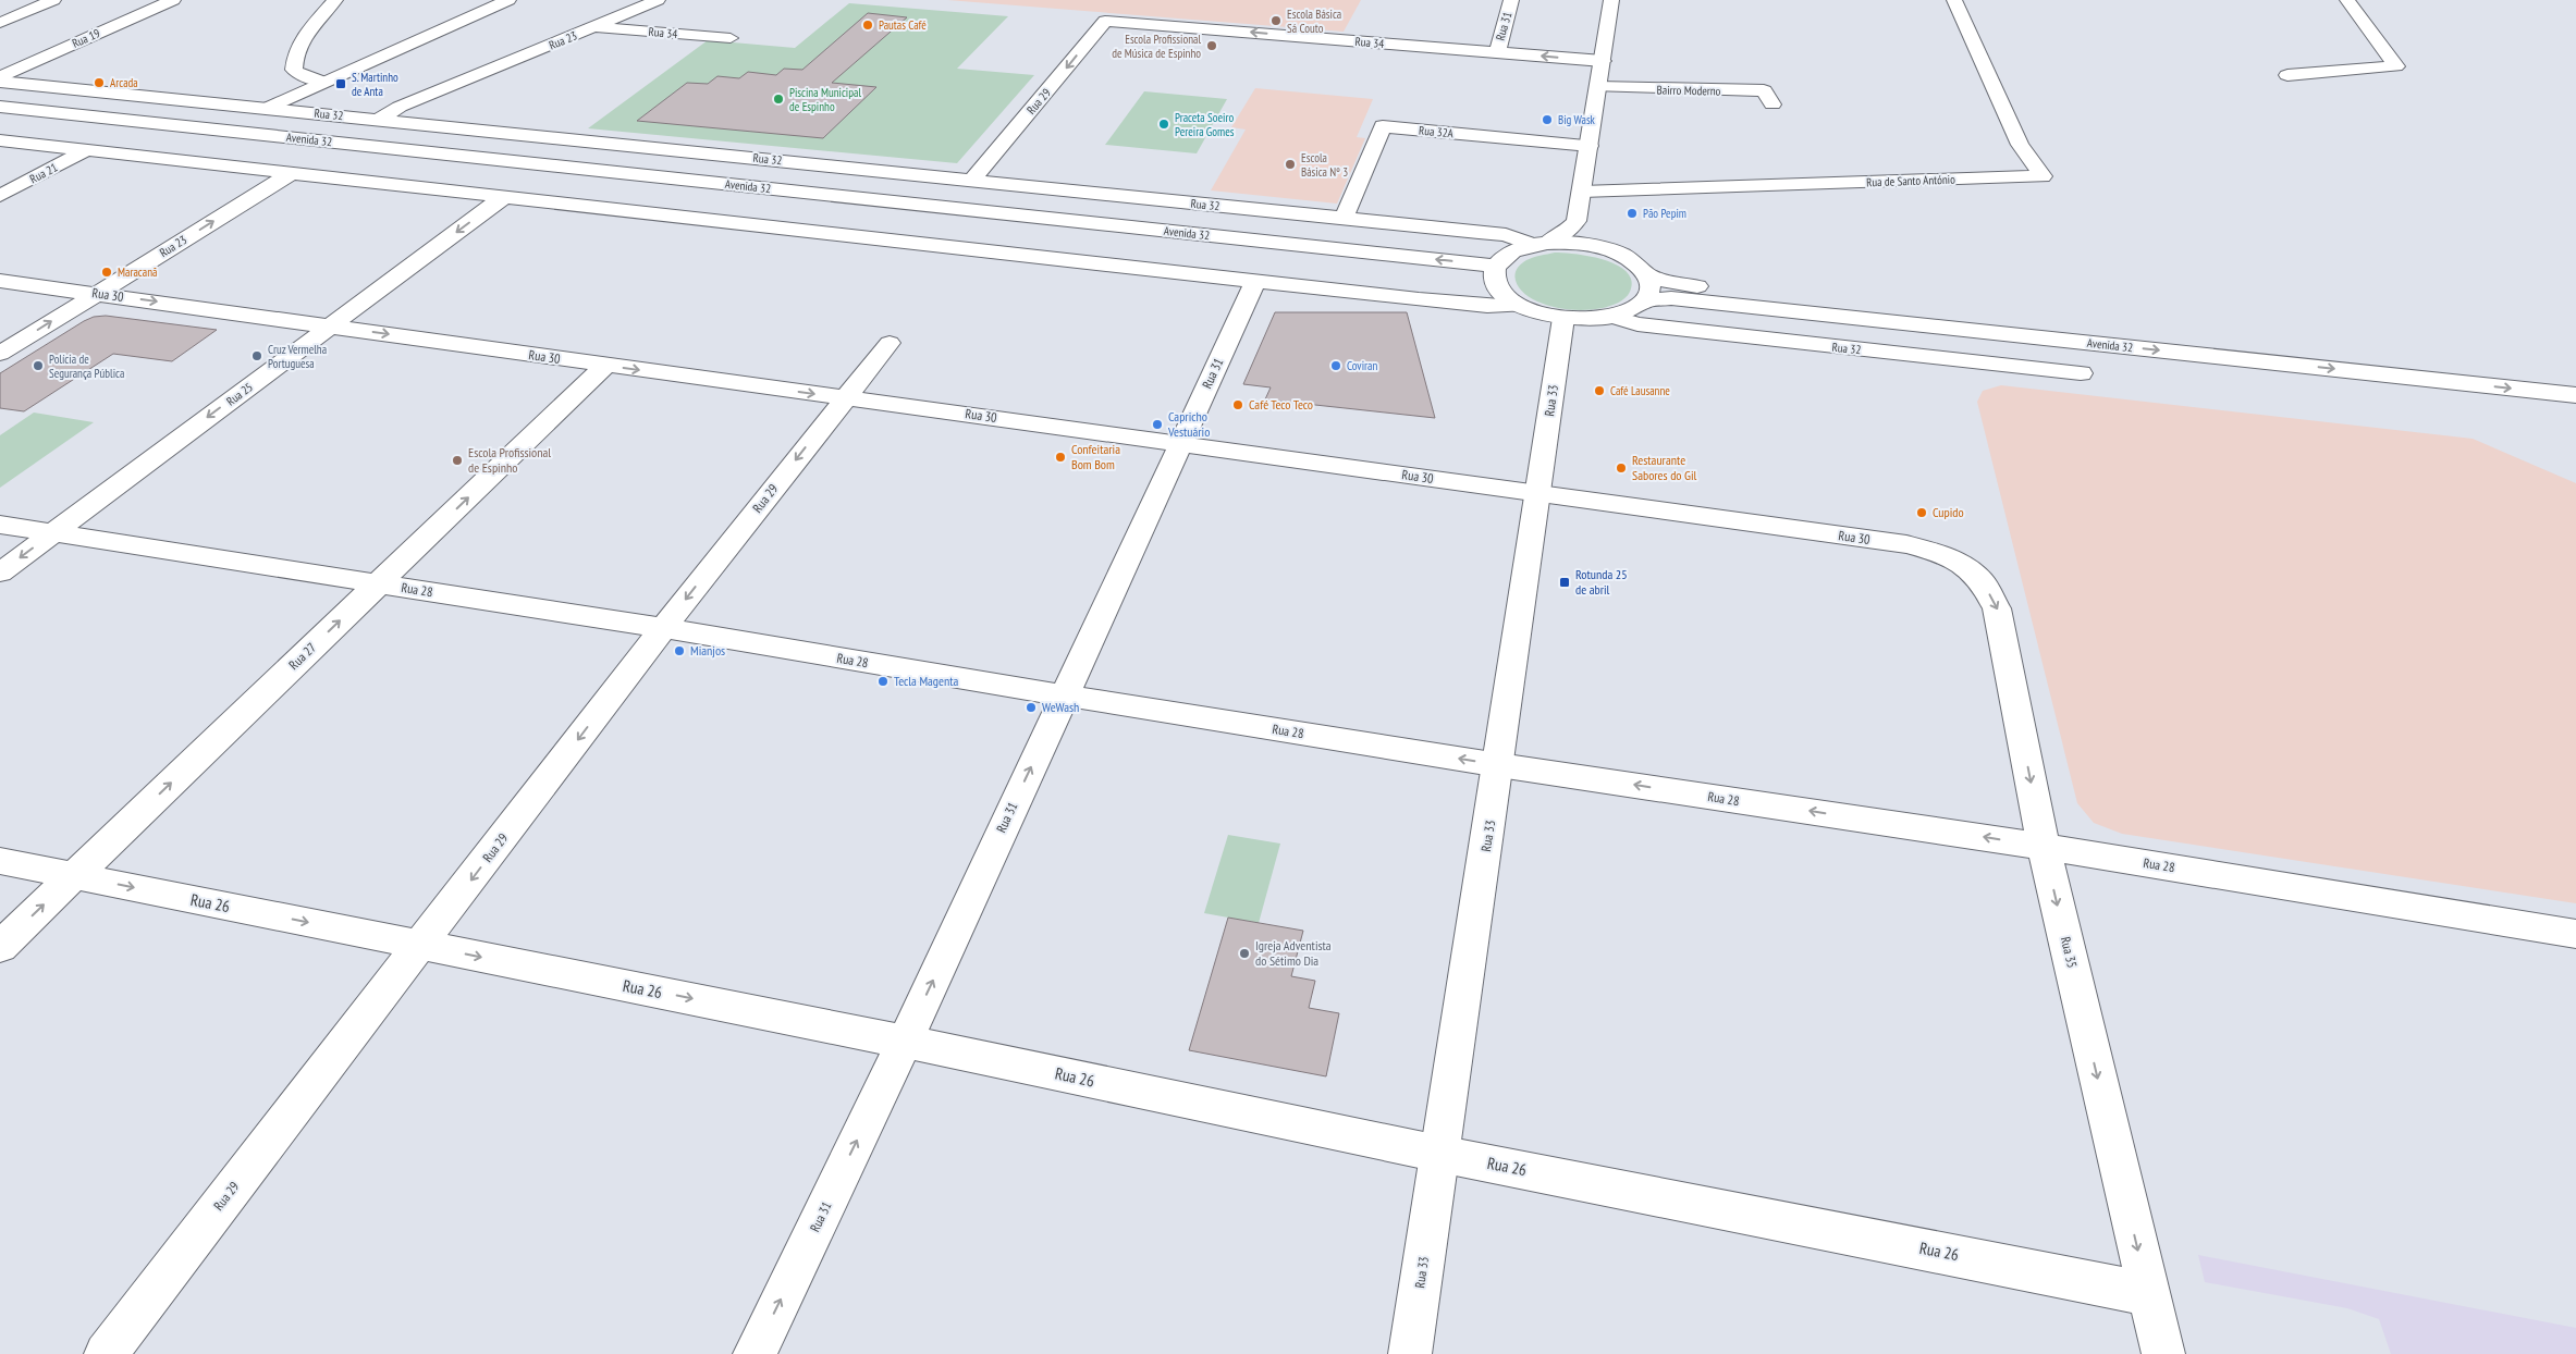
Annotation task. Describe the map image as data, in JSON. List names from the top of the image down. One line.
{"streets":{"street":["Rua 31","Rua 34","Rua 19","Rua 23","Bairro Moderno","Rua 29","Rua 32","Rua 32A","Avenida 32","Rua 21","Rua de Santo António","Rua 30","Rua 25","Rua 33","Rua 28","Rua 27","Rua 26","Rua 35"]},"crossings":[["Rua 31","Rua 34"],["Rua 31","Rua 30"],["Rua 31","Rua 28"],["Rua 31","Rua 26"],["Rua 34","Rua 23"],["Rua 34","Rua 29"],["Rua 23","Rua 32"],["Rua 23","Rua 30"],["Rua 29","Rua 32"],["Rua 29","Rua 30"],["Rua 29","Rua 28"],["Rua 29","Rua 26"],["Rua 32","Rua 32A"],["Rua 30","Rua 25"],["Rua 30","Rua 33"],["Rua 30","Rua 27"],["Rua 30","Rua 35"],["Rua 25","Rua 28"],["Rua 33","Rua 28"],["Rua 33","Rua 26"],["Rua 28","Rua 27"],["Rua 28","Rua 35"],["Rua 27","Rua 26"],["Rua 26","Rua 35"]],"one_way":["Rua 31","Rua 23","Rua 29","Rua 25","Rua 28","Rua 27","Rua 26","Rua 35"],"places":{"other":["Escola Básica Sá Couto","Pautas Café","Escola Profissional de Música de Espinho","Arcada","Piscina Municipal de Espinho","Big Wask","Praceta Soeiro Pereira Gomes","Escola Básica Nº 3","Pão Pepim","Maracanã","Cruz Vermelha Portuguesa","Polícia de Segurança Pública","Coviran","Café Lausanne","Café Teco Teco","Capricho Vestuário","Confeitaria Bom Bom","Escola Profissional de Espinho","Restaurante Sabores do Gil","Cupido","Mianjos","Tecla Magenta","WeWash","Igreja Adventista do Sétimo Dia"],"transit":["S. Martinho de Anta","Rotunda 25 de abril"]}}
